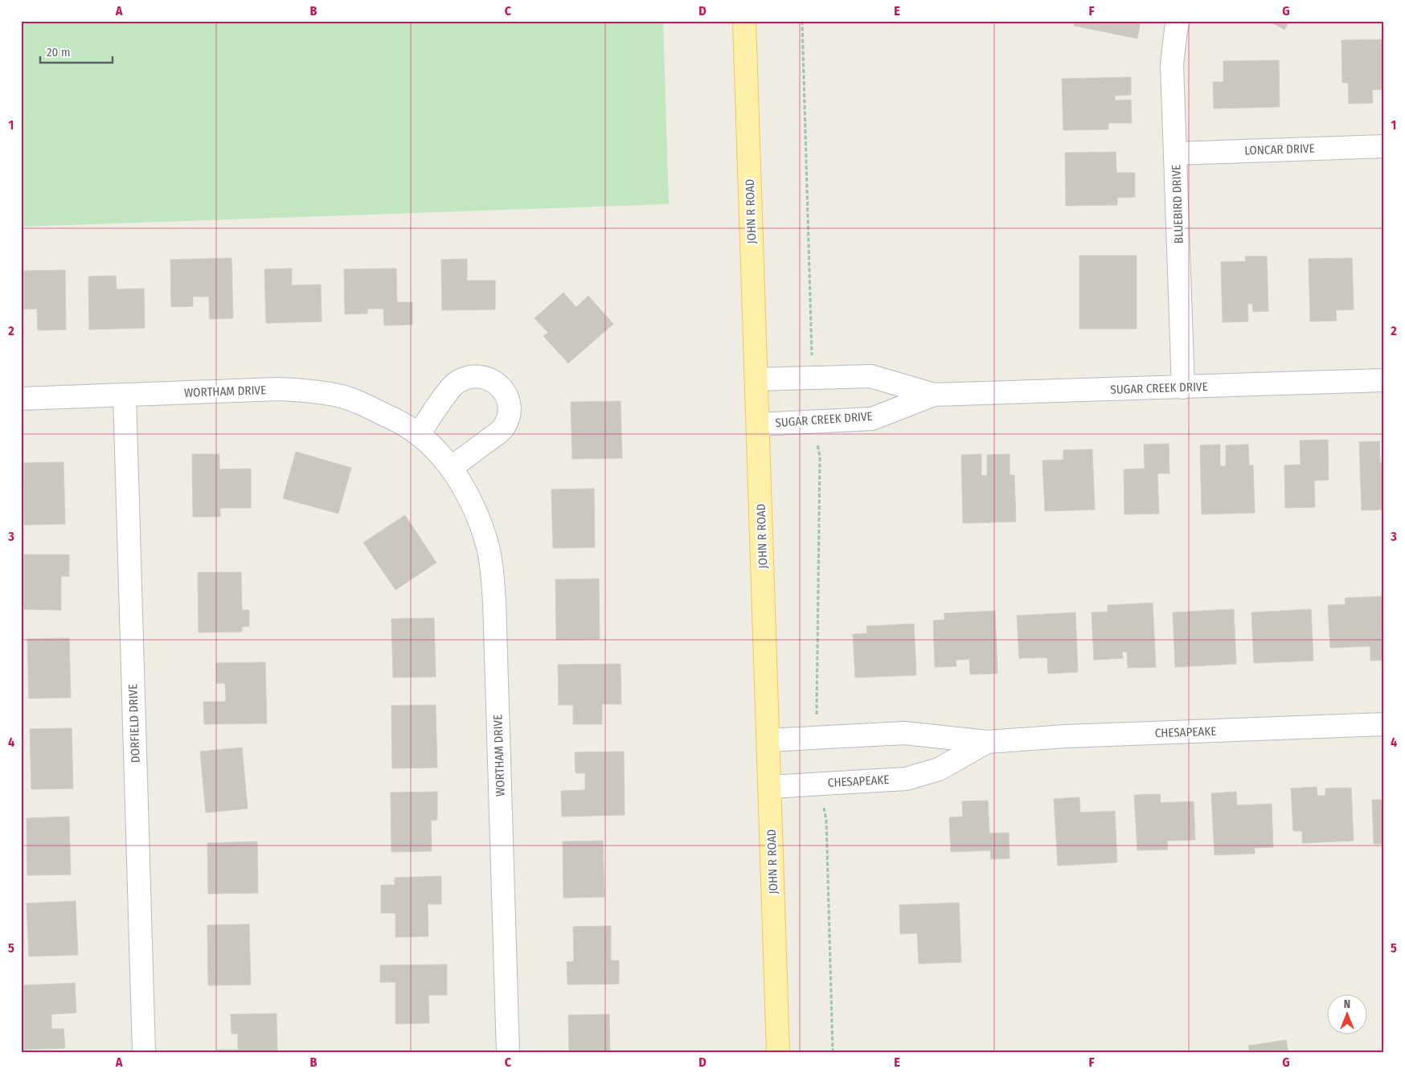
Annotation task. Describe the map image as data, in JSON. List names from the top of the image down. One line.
{"streets":{"main road":["JOHN R ROAD"],"street":["LONCAR DRIVE","BLUEBIRD DRIVE","SUGAR CREEK DRIVE","WORTHAM DRIVE","DORFIELD DRIVE","CHESAPEAKE"]},"crossings":[["LONCAR DRIVE","BLUEBIRD DRIVE"],["BLUEBIRD DRIVE","SUGAR CREEK DRIVE"],["JOHN R ROAD","SUGAR CREEK DRIVE"],["JOHN R ROAD","CHESAPEAKE"],["WORTHAM DRIVE","DORFIELD DRIVE"]],"scale_bar":"20 m","north":"top","grid":{"columns":["A","B","C","D","E","F","G"],"rows":["1","2","3","4","5"]}}
